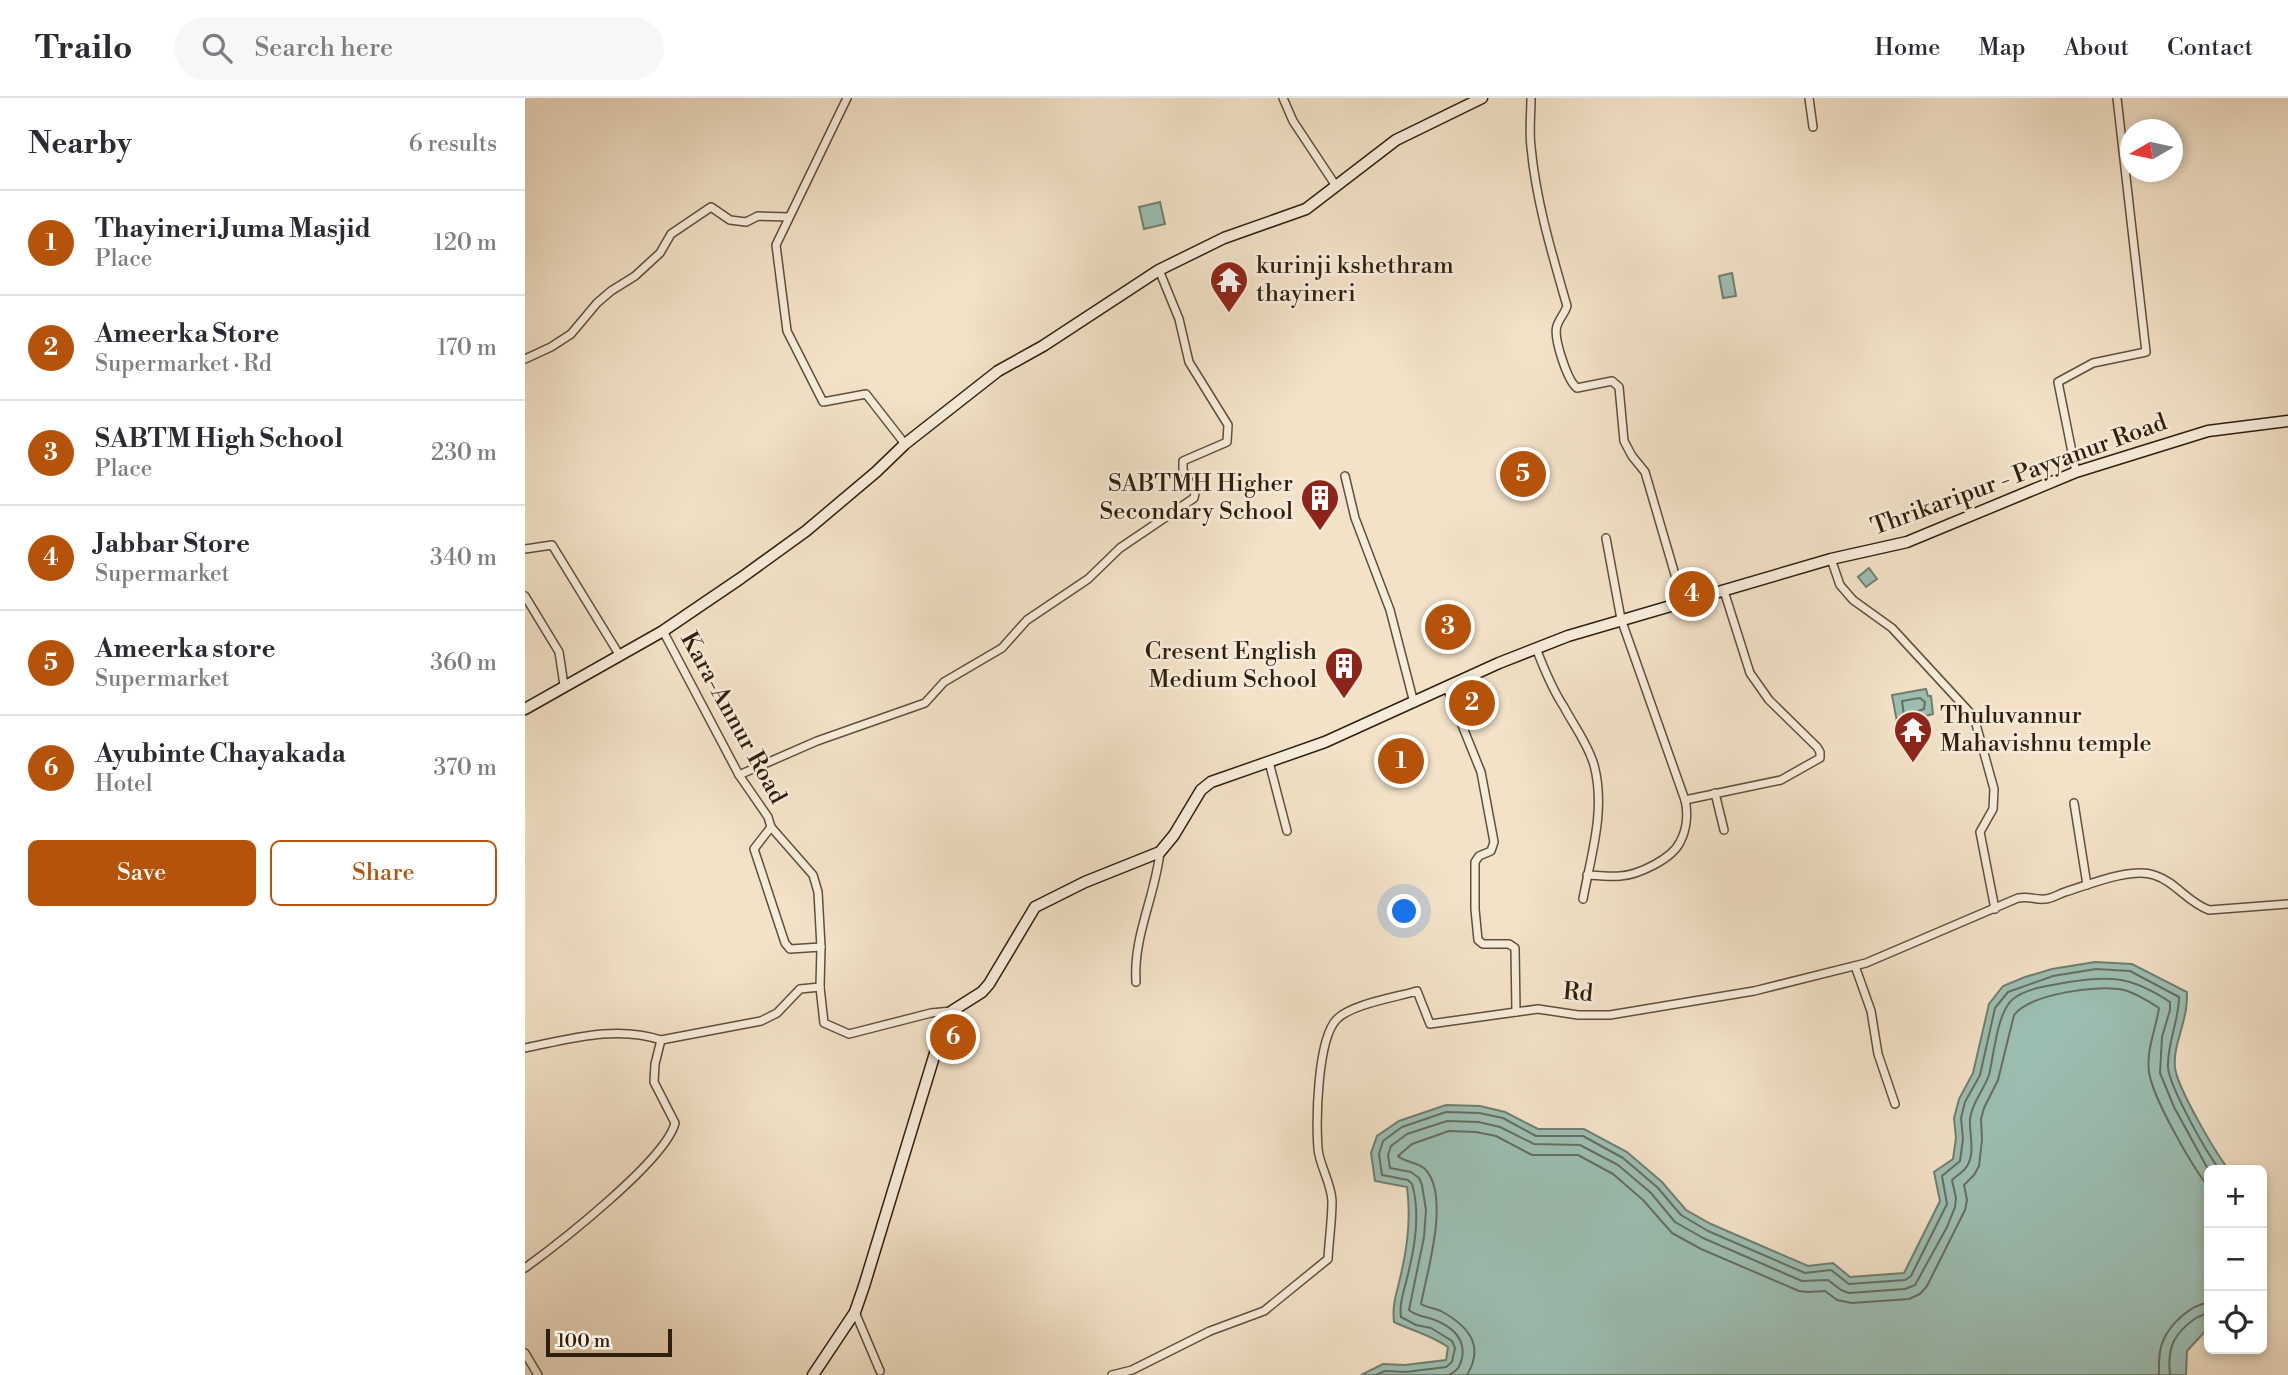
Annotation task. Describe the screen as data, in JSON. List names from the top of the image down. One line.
{"streets":{"main road":["Thrikaripur - Payyanur Road"],"street":["Kara-Annur Road","Rd"]},"places":{"temple":["kurinji kshethram thayineri","Thuluvannur Mahavishnu temple"],"building":["SABTMH Higher Secondary School","Cresent English Medium School"]},"scale_bar":"100 m","north":"left","page":{"header":"Trailo","search":"Search here","nav":["Home","Map","About","Contact"],"heading":["Nearby","6 results"],"list":[{"mark":"1","name":"Thayineri Juma Masjid","note":"Place","value":"120 m"},{"mark":"2","name":"Ameerka Store","note":"Supermarket · Rd","value":"170 m"},{"mark":"3","name":"SABTM High School","note":"Place","value":"230 m"},{"mark":"4","name":"Jabbar Store","note":"Supermarket","value":"340 m"},{"mark":"5","name":"Ameerka store","note":"Supermarket","value":"360 m"},{"mark":"6","name":"Ayubinte Chayakada","note":"Hotel","value":"370 m"}],"pins":["5","4","3","2","1","6"],"buttons":["Save","Share"],"map_buttons":["+","−"],"scale":"100 m"}}
